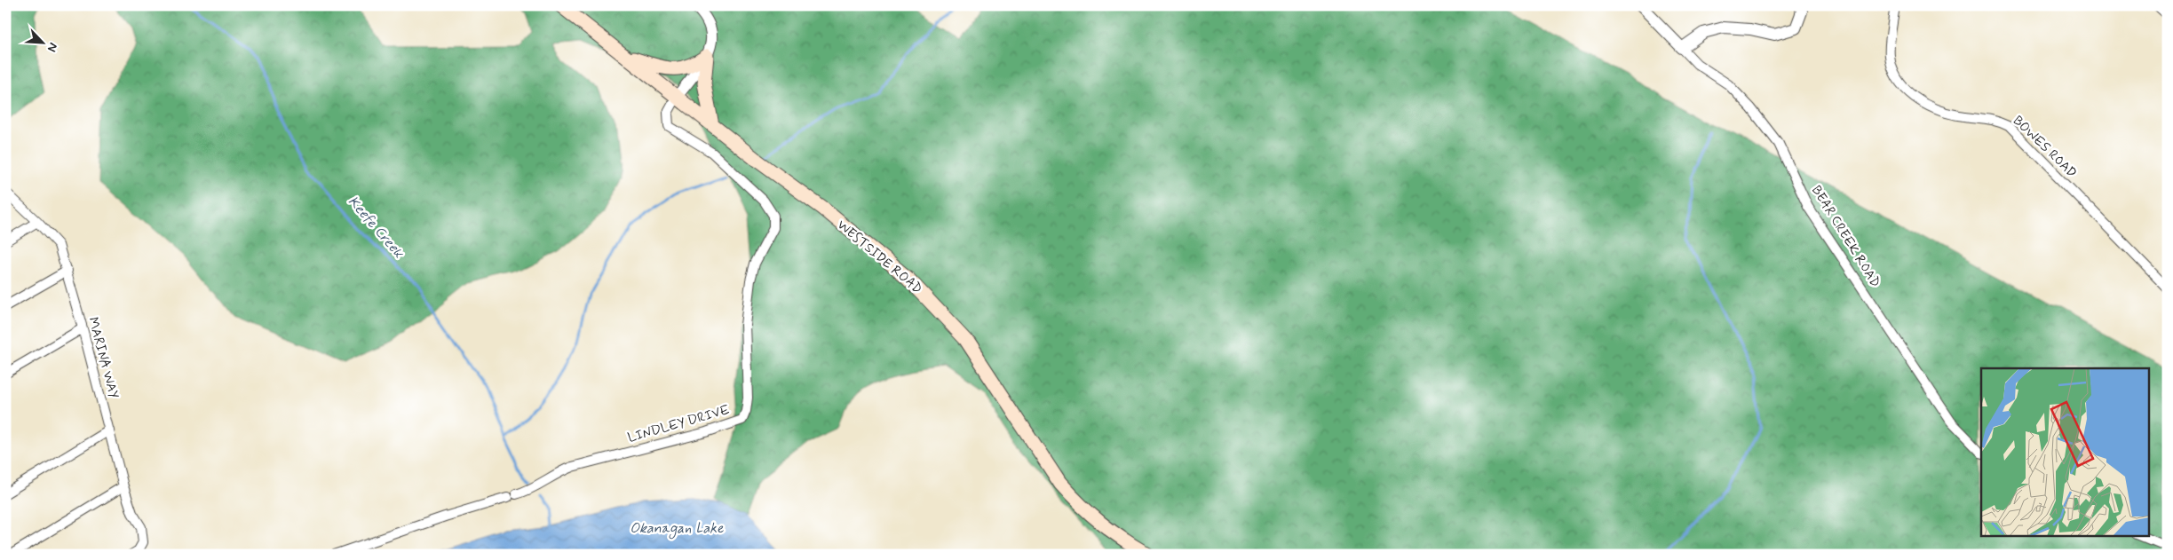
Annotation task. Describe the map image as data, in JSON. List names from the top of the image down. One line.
{"streets":{"main road":["WESTSIDE ROAD"],"street":["BOWES ROAD","BEAR CREEK ROAD","MARINA WAY","LINDLEY DRIVE"]},"crossings":[["WESTSIDE ROAD","LINDLEY DRIVE"]],"water":["Keefe Creek","Okanagan Lake"],"north":"bottom right"}
